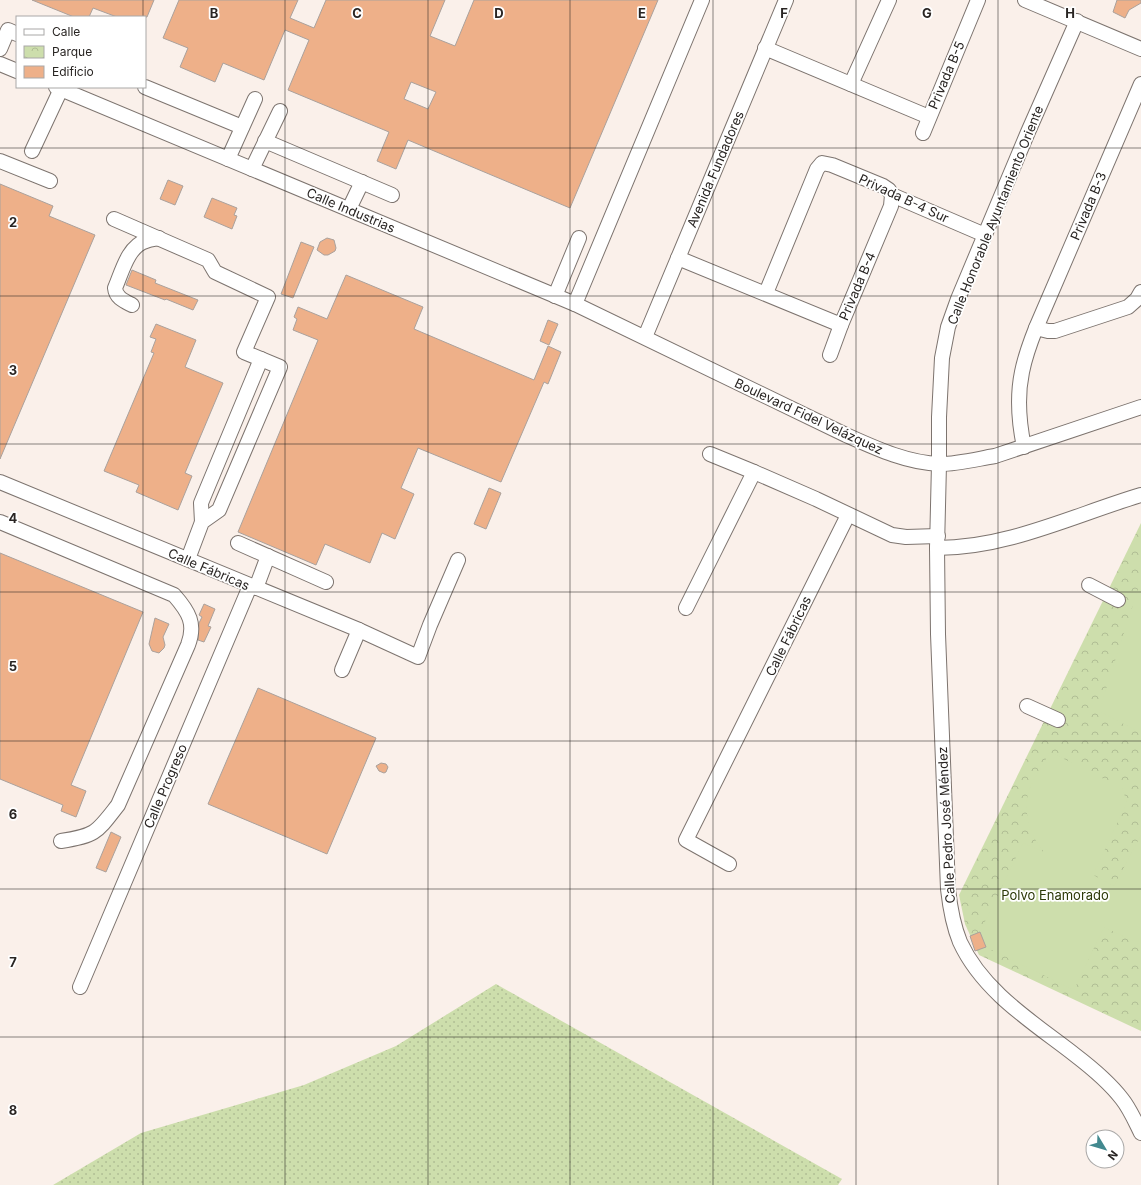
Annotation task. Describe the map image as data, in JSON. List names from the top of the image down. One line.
{"streets":{"street":["Privada B-5","Avenida Fundadores","Privada B-4 Sur","Privada B-3","Calle Industrias","Calle Honorable Ayuntamiento Oriente","Privada B-4","Boulevard Fidel Velázquez","Calle Fábricas","Calle Progreso","Calle Pedro José Méndez"]},"crossings":[["Privada B-5","Avenida Fundadores"],["Avenida Fundadores","Calle Industrias"],["Avenida Fundadores","Privada B-4"],["Avenida Fundadores","Boulevard Fidel Velázquez"],["Privada B-4 Sur","Calle Honorable Ayuntamiento Oriente"],["Privada B-4 Sur","Privada B-4"],["Privada B-3","Boulevard Fidel Velázquez"],["Calle Industrias","Boulevard Fidel Velázquez"],["Calle Honorable Ayuntamiento Oriente","Boulevard Fidel Velázquez"],["Calle Honorable Ayuntamiento Oriente","Calle Pedro José Méndez"],["Boulevard Fidel Velázquez","Calle Pedro José Méndez"],["Calle Fábricas","Calle Progreso"]],"parks":["Polvo Enamorado"],"legend":["Calle","Parque","Edificio"],"north":"bottom right","grid":{"columns":["B","C","D","E","F","G","H"],"rows":["2","3","4","5","6","7","8"]}}
